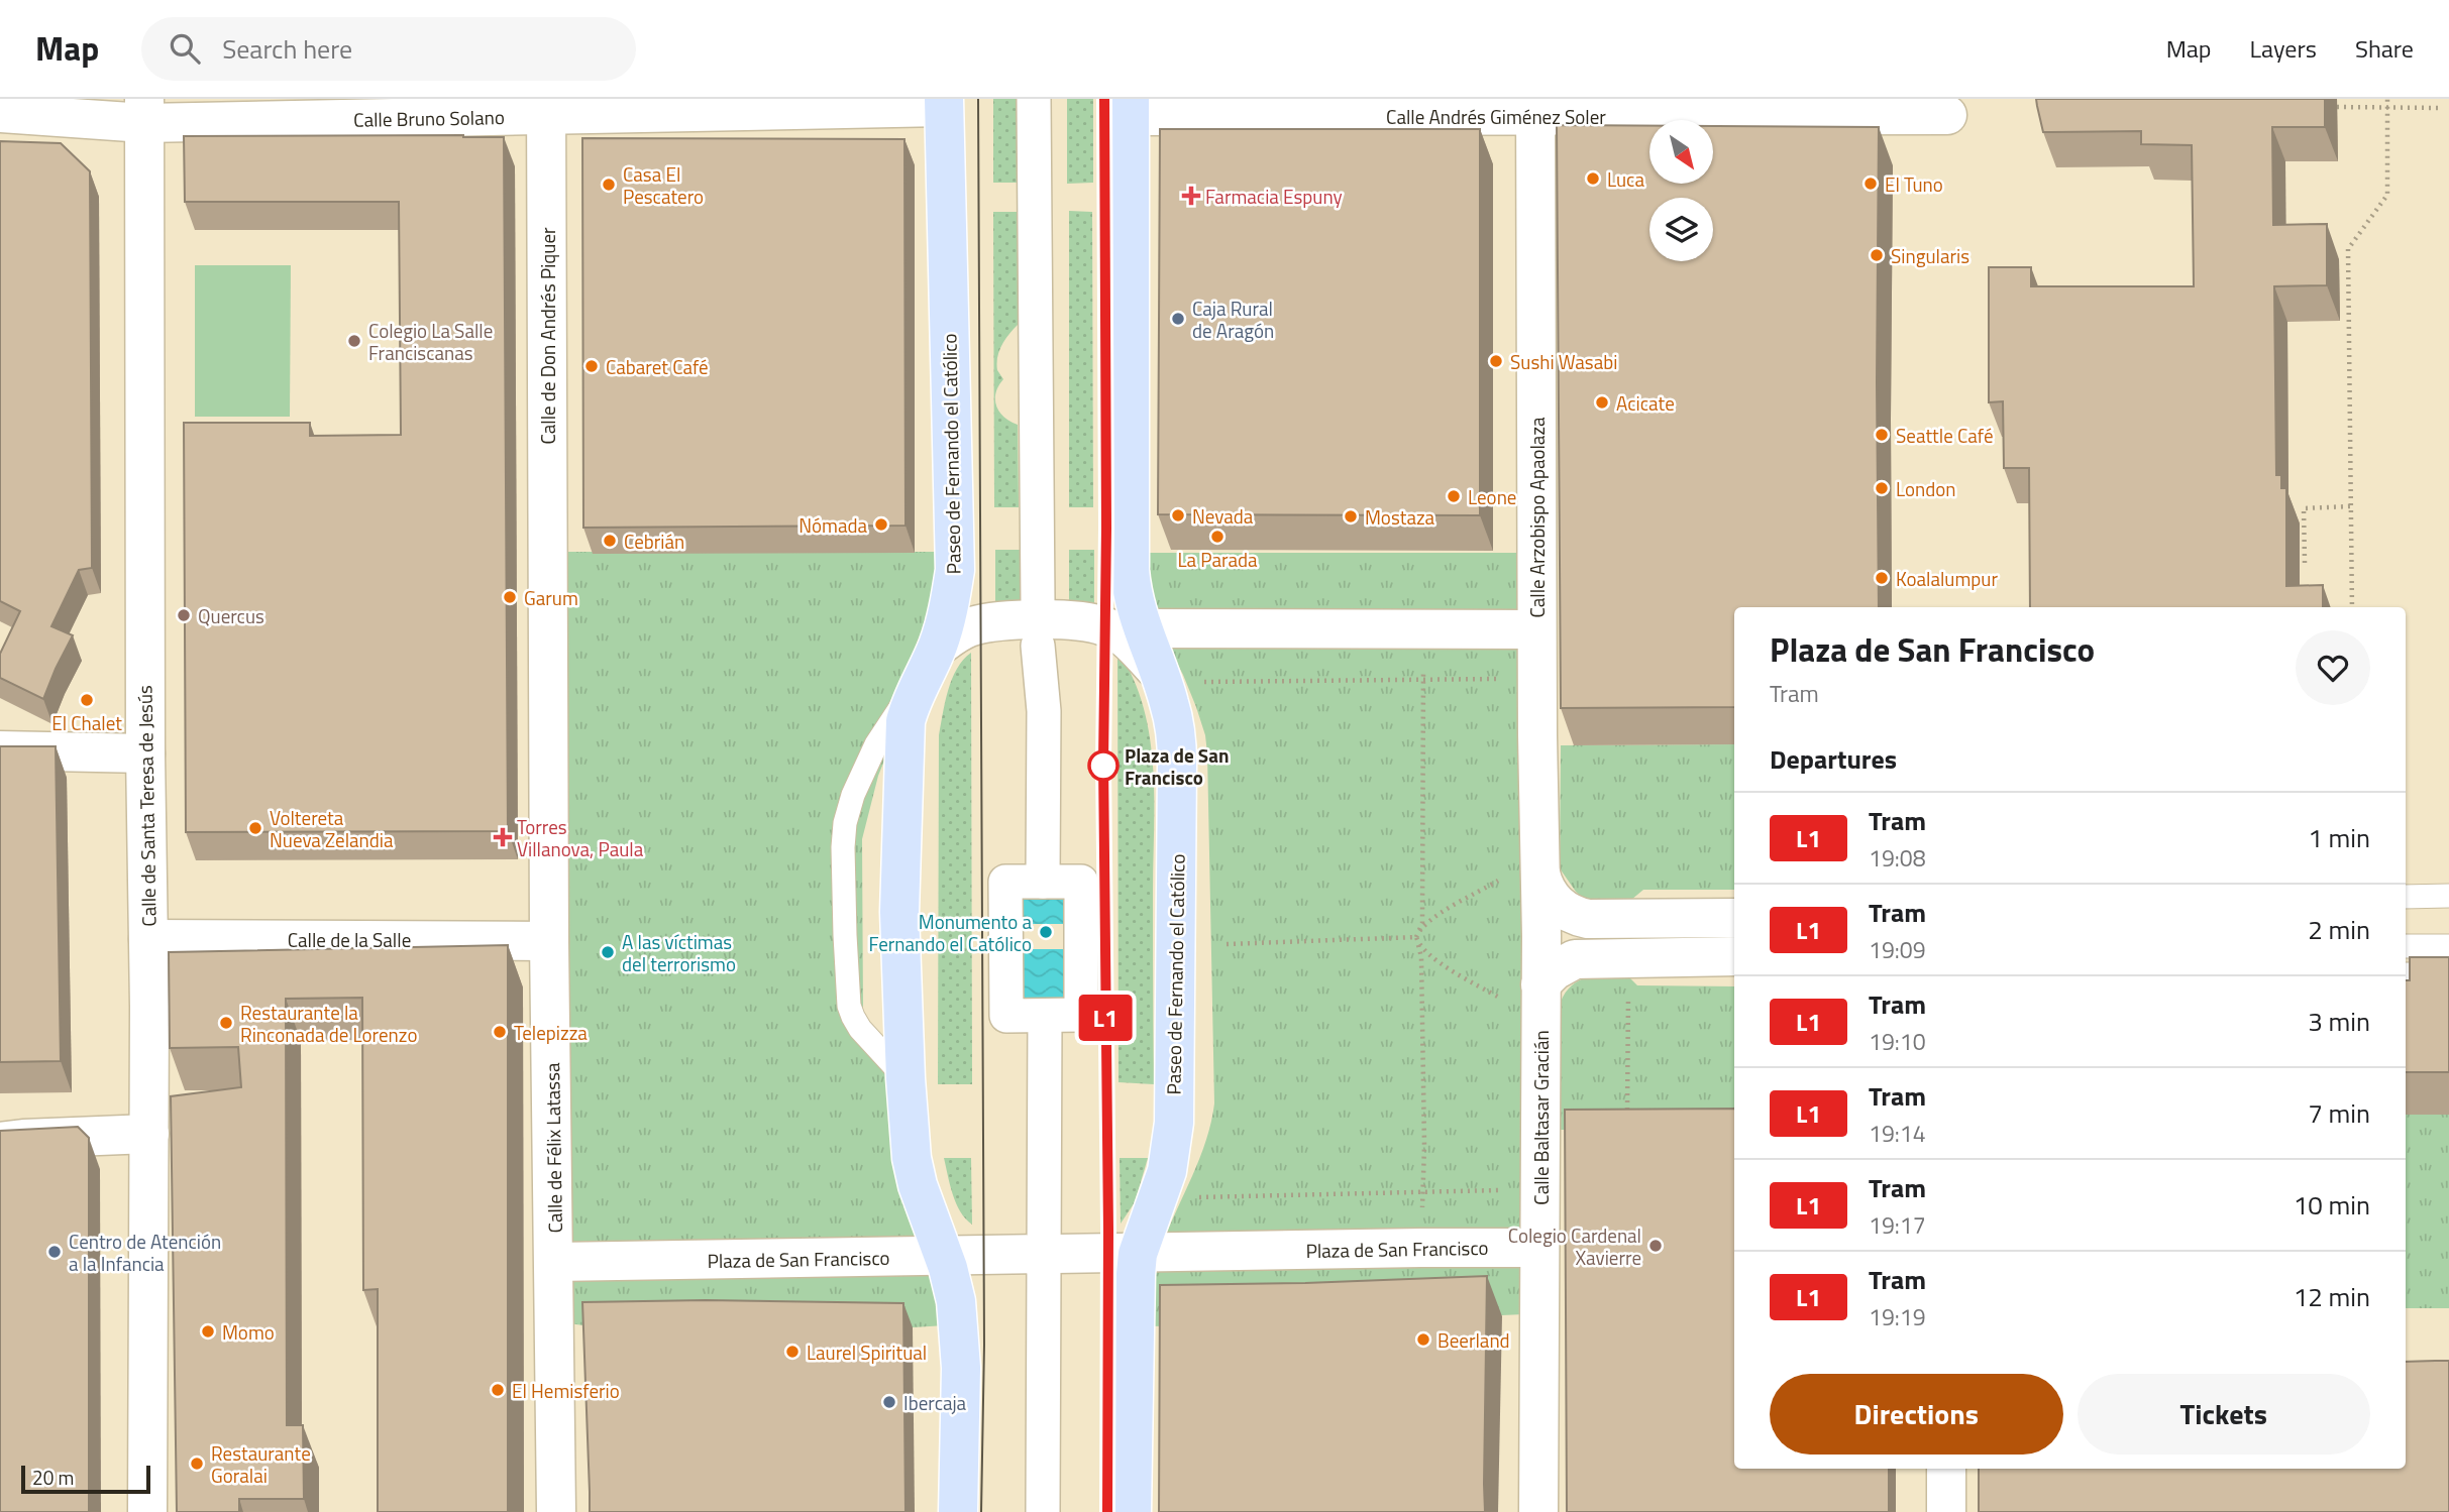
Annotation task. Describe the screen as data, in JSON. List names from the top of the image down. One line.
{"streets":{"main road":["Paseo de Fernando el Católico"],"street":["Calle Andrés Giménez Soler","Calle Bruno Solano","Calle de Don Andrés Piquer","Calle Arzobispo Apaolaza","Calle de Santa Teresa de Jesús","Calle de la Salle","Calle Baltasar Gracián","Calle de Félix Latassa","Plaza de San Francisco"]},"crossings":[["Calle Andrés Giménez Soler","Paseo de Fernando el Católico"],["Calle Andrés Giménez Soler","Calle Arzobispo Apaolaza"],["Calle Bruno Solano","Calle de Don Andrés Piquer"],["Calle Bruno Solano","Paseo de Fernando el Católico"],["Calle Bruno Solano","Calle de Santa Teresa de Jesús"],["Calle de Don Andrés Piquer","Calle de Félix Latassa"],["Paseo de Fernando el Católico","Plaza de San Francisco"],["Calle Arzobispo Apaolaza","Calle Baltasar Gracián"],["Calle de Santa Teresa de Jesús","Calle de la Salle"],["Calle de la Salle","Calle de Félix Latassa"],["Calle Baltasar Gracián","Plaza de San Francisco"],["Calle de Félix Latassa","Plaza de San Francisco"]],"places":{"other":["Luca","El Tuno","Casa El Pescatero","Singularis","Caja Rural de Aragón","Colegio La Salle Franciscanas","Sushi Wasabi","Cabaret Café","Acicate","Seattle Café","London","Leone","Nevada","Mostaza","Nómada","La Parada","Cebrián","Koalalumpur","Garum","Quercus","El Chalet","Plaza de San Francisco","Voltereta Nueva Zelandia","Monumento a Fernando el Católico","A las víctimas del terrorismo","Restaurante la Rinconada de Lorenzo","Telepizza","Colegio Cardenal Xavierre","Centro de Atención a la Infancia","Momo","Beerland","Laurel Spiritual","El Hemisferio","Ibercaja","Restaurante Goralai"],"health":["Farmacia Espuny","Torres Villanova, Paula"]},"lines":["tram line L1"],"scale_bar":"20 m","north":"bottom right","page":{"header":"Map","search":"Search here","nav":["Map","Layers","Share"],"on_map":"L1","heading":[["Plaza de San Francisco","Tram"],"Departures"],"list":[{"mark":"L1","name":"Tram","note":"19:08","value":"1 min"},{"mark":"L1","name":"Tram","note":"19:09","value":"2 min"},{"mark":"L1","name":"Tram","note":"19:10","value":"3 min"},{"mark":"L1","name":"Tram","note":"19:14","value":"7 min"},{"mark":"L1","name":"Tram","note":"19:17","value":"10 min"},{"mark":"L1","name":"Tram","note":"19:19","value":"12 min"}],"buttons":["Directions","Tickets"],"scale":"20 m"}}
